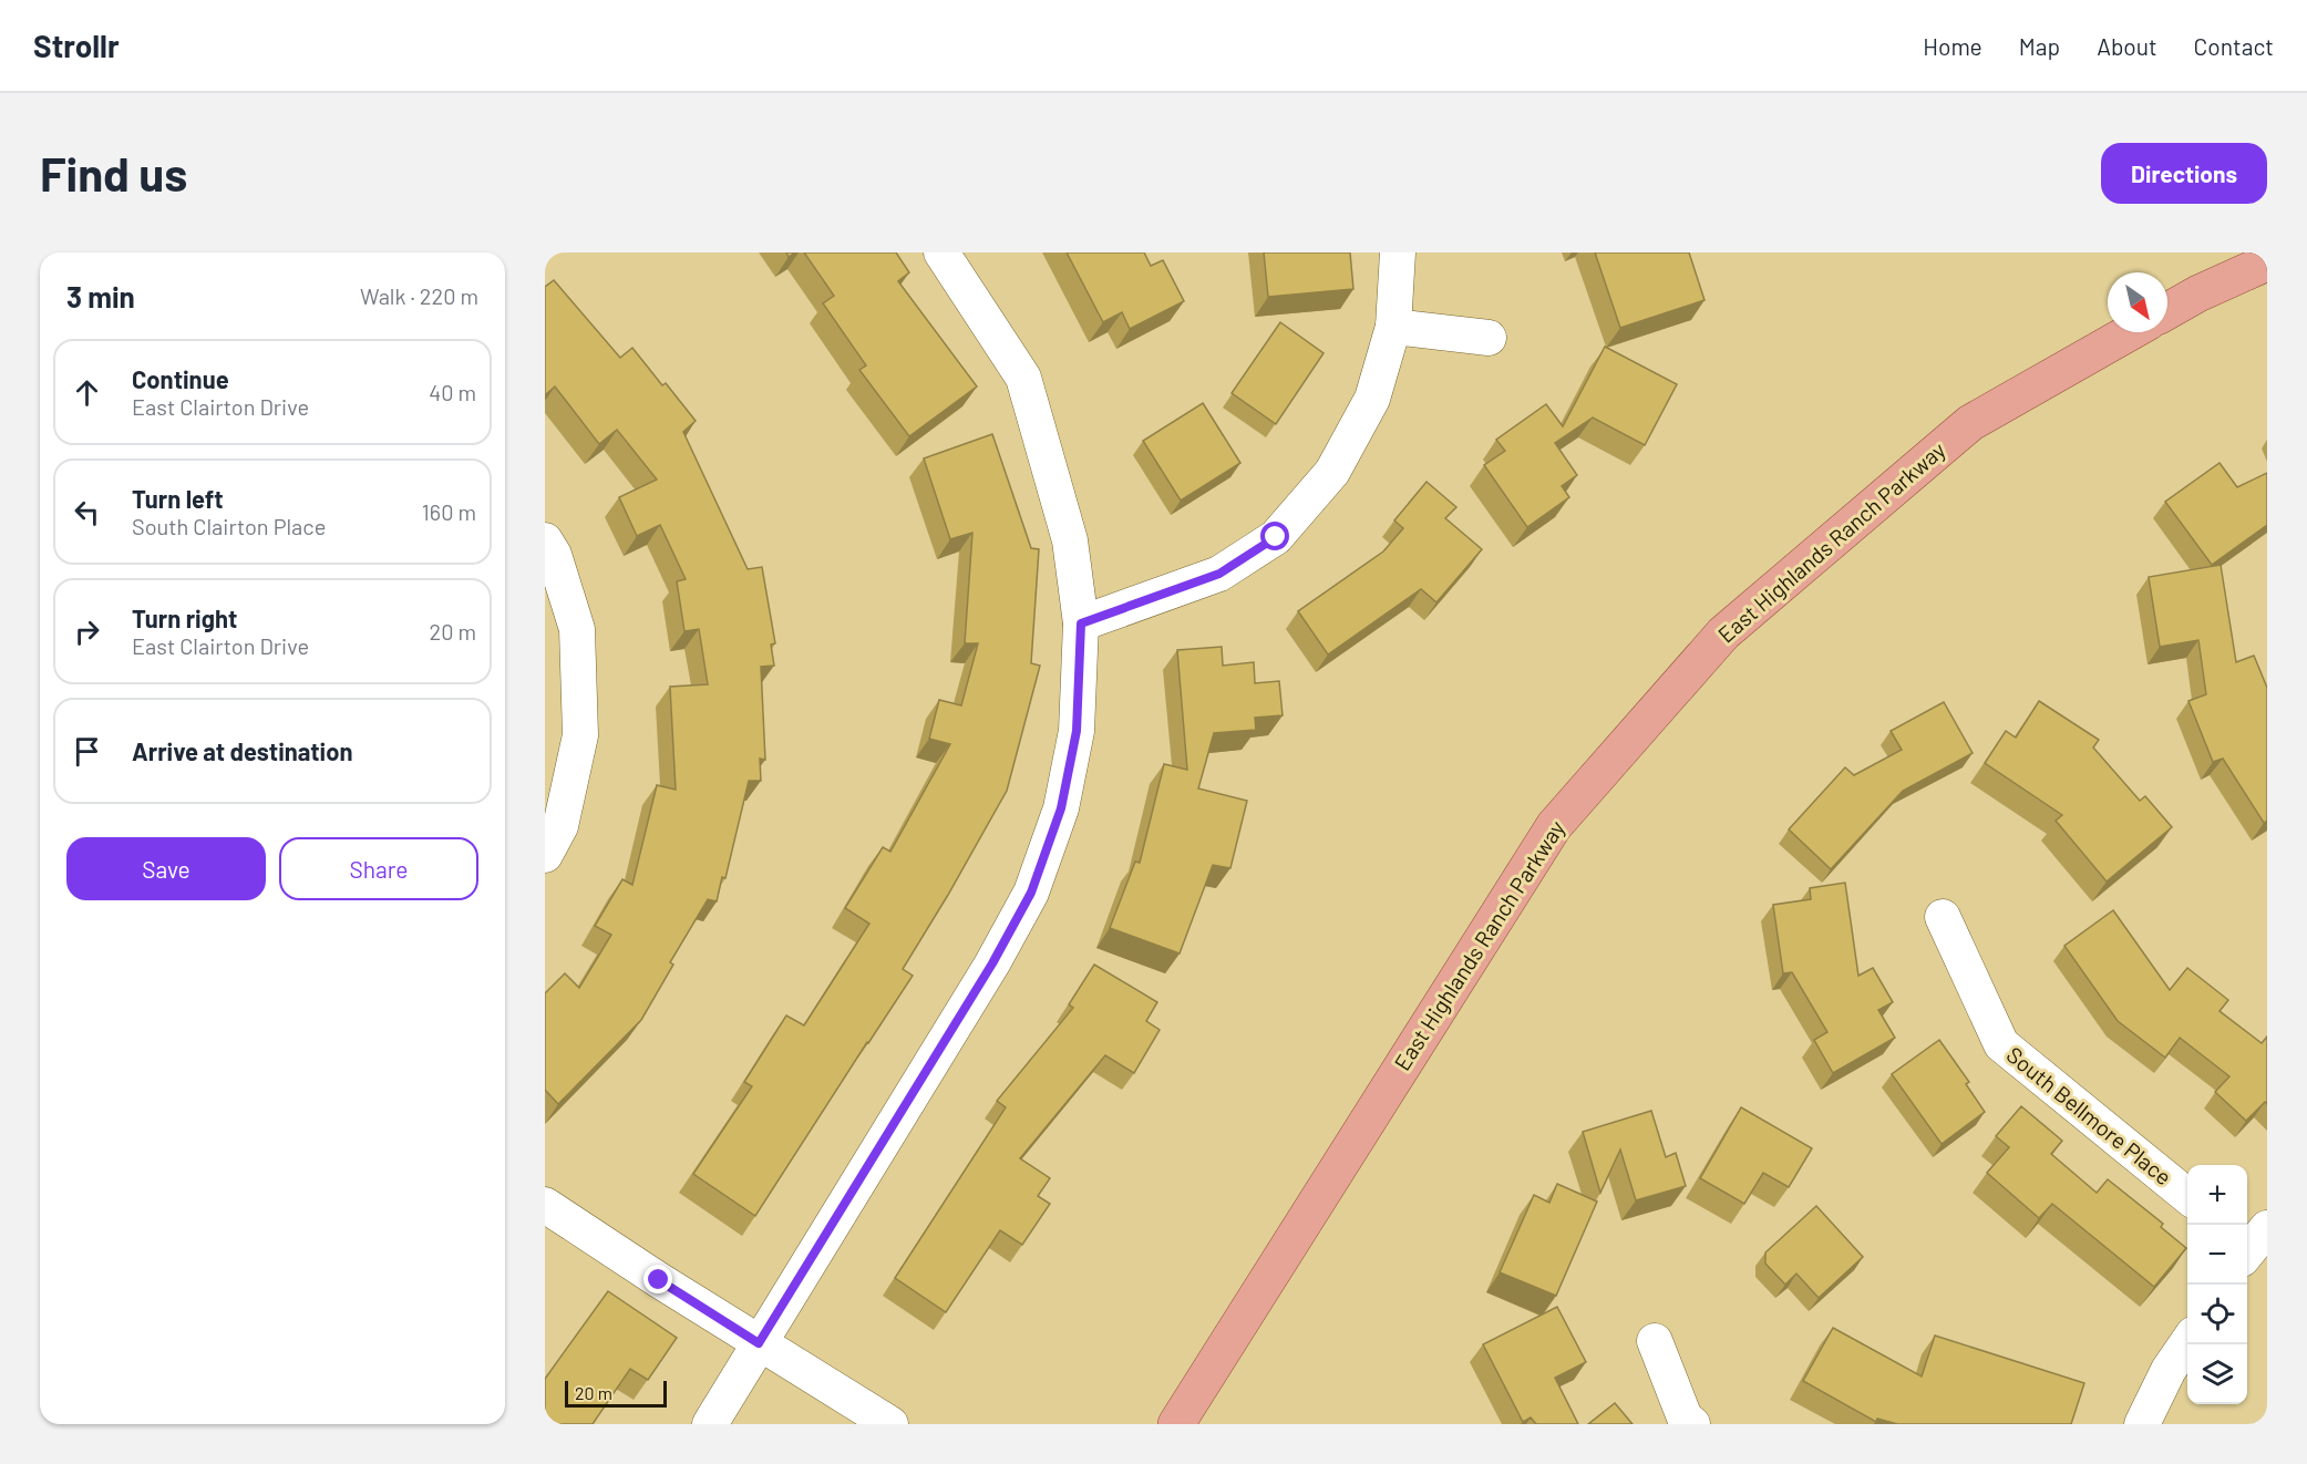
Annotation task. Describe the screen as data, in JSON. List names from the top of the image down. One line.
{"streets":{"main road":["East Highlands Ranch Parkway"],"street":["South Bellmore Place"]},"scale_bar":"20 m","north":"bottom right","page":{"header":"Strollr","nav":["Home","Map","About","Contact"],"buttons":["Directions",["Save","Share"]],"title":"Find us","heading":["3 min","Walk · 220 m"],"list":[["Continue","East Clairton Drive","40 m"],["Turn left","South Clairton Place","160 m"],["Turn right","East Clairton Drive","20 m"],"Arrive at destination"],"map_buttons":["+","−"],"scale":"20 m"}}
